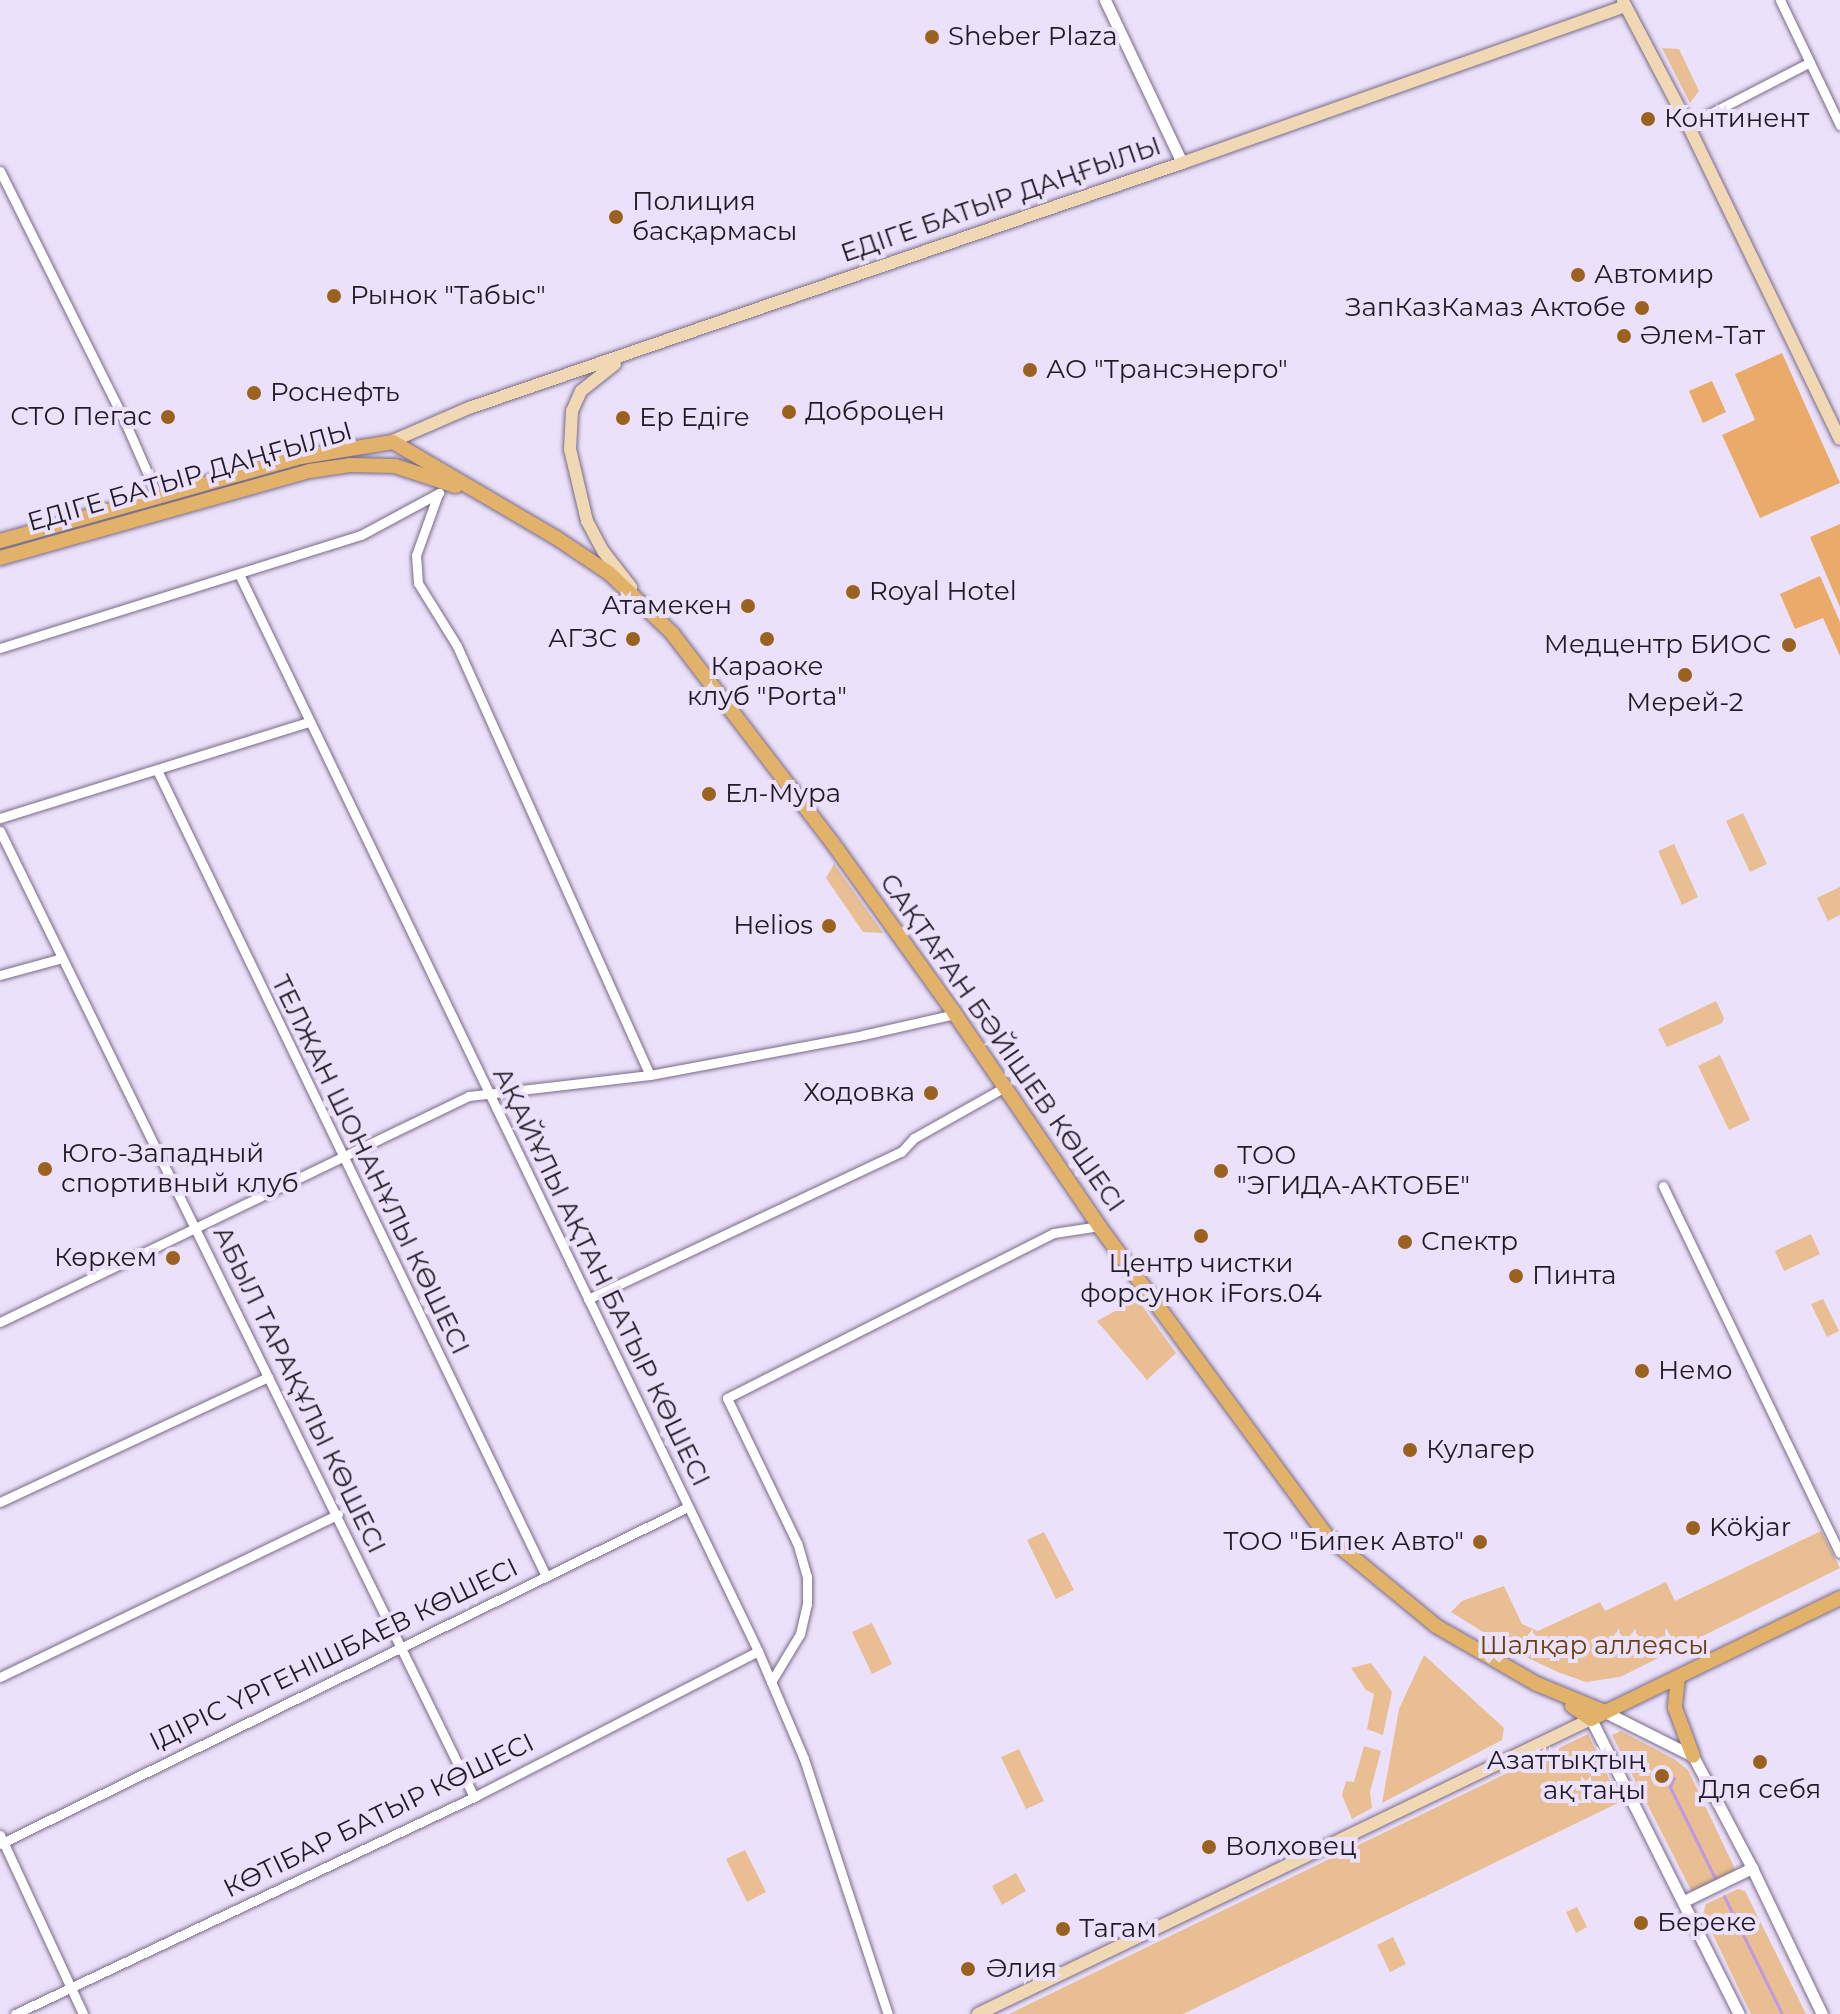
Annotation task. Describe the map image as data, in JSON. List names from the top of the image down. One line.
{"streets":{"main road":["ЕДІГЕ БАТЫР ДАҢҒЫЛЫ","САҚТАҒАН БӘЙІШЕВ КӨШЕСІ"],"street":["ТЕЛЖАН ШОНАНҰЛЫ КӨШЕСІ","АҚАЙҰЛЫ АҚТАН БАТЫР КӨШЕСІ","АБЫЛ ТАРАҚҰЛЫ КӨШЕСІ","ІДІРІС ҮРГЕНІШБАЕВ КӨШЕСІ","КӨТІБАР БАТЫР КӨШЕСІ"]},"crossings":[["ЕДІГЕ БАТЫР ДАҢҒЫЛЫ","САҚТАҒАН БӘЙІШЕВ КӨШЕСІ"],["ТЕЛЖАН ШОНАНҰЛЫ КӨШЕСІ","ІДІРІС ҮРГЕНІШБАЕВ КӨШЕСІ"],["АҚАЙҰЛЫ АҚТАН БАТЫР КӨШЕСІ","ІДІРІС ҮРГЕНІШБАЕВ КӨШЕСІ"],["АҚАЙҰЛЫ АҚТАН БАТЫР КӨШЕСІ","КӨТІБАР БАТЫР КӨШЕСІ"],["АБЫЛ ТАРАҚҰЛЫ КӨШЕСІ","ІДІРІС ҮРГЕНІШБАЕВ КӨШЕСІ"],["АБЫЛ ТАРАҚҰЛЫ КӨШЕСІ","КӨТІБАР БАТЫР КӨШЕСІ"]],"parks":["Шалқар аллеясы"],"places":["Sheber Plaza","Континент","Полиция басқармасы","Автомир","Рынок \"Табыс\"","ЗапКазКамаз Актобе","Әлем-Тат","АО \"Трансэнерго\"","Роснефть","Доброцен","СТО Пегас","Ер Едіге","Royal Hotel","Атамекен","АГЗС","Караоке клуб \"Porta\"","Медцентр БИОС","Мерей-2","Ел-Мура","Helios","Ходовка","Юго-Западный спортивный клуб","ТОО \"ЭГИДА-АКТОБЕ\"","Центр чистки форсунок iFors.04","Спектр","Көркем","Пинта","Немо","Кулагер","Kökjar","ТОО \"Бипек Авто\"","Для себя","Азаттықтың ақ таңы","Волховец","Береке","Тагам","Әлия"]}
